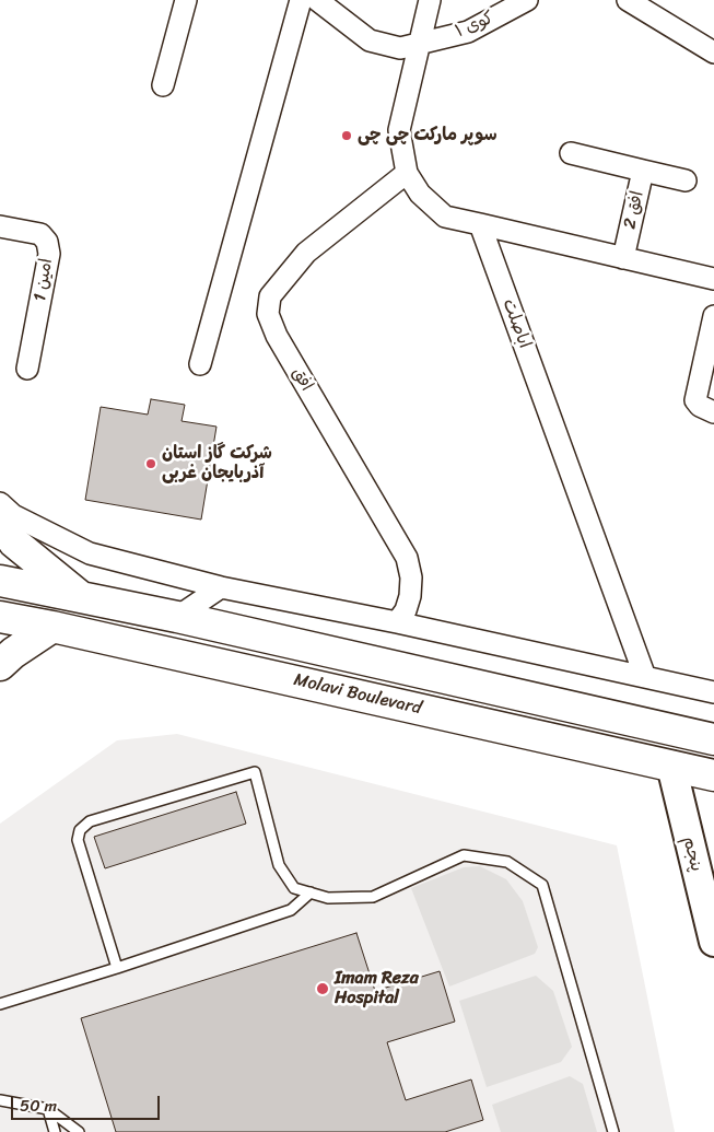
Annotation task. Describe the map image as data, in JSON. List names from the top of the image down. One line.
{"streets":{"main road":["Molavi Boulevard"],"street":["کوی ۱","افق 2","امین 1","اباصلت","افق","پنجم"]},"crossings":[["Molavi Boulevard","پنجم"]],"places":["سوپر مارکت چی چی","شرکت گاز استان آذربایجان غربی","Imam Reza Hospital"],"scale_bar":"50 m"}
